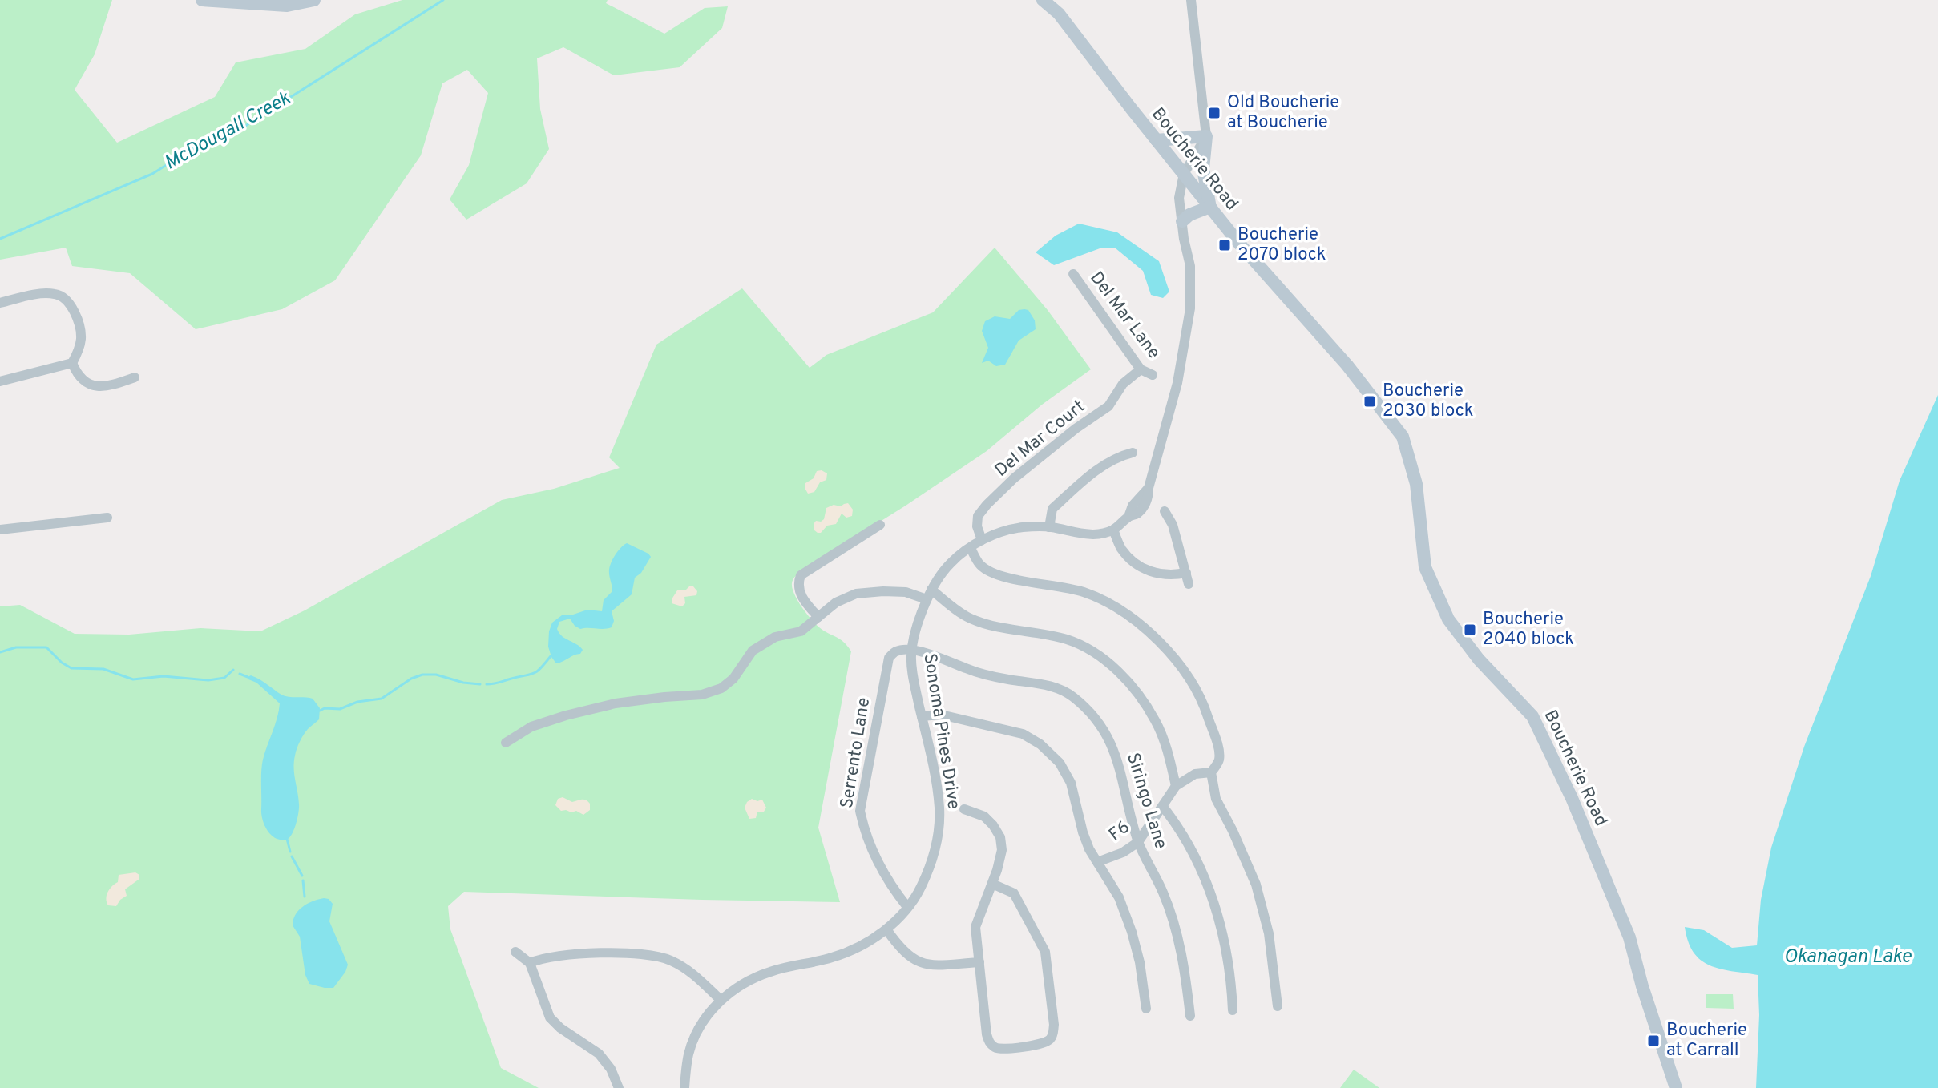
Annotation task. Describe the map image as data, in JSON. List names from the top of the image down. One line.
{"streets":{"main road":["Boucherie Road"],"street":["Del Mar Lane","Del Mar Court","Sonoma Pines Drive","Serrento Lane","Siringo Lane","F6"]},"crossings":[["Del Mar Lane","Del Mar Court"],["Del Mar Court","Sonoma Pines Drive"],["Sonoma Pines Drive","Serrento Lane"],["Sonoma Pines Drive","Siringo Lane"],["Serrento Lane","Siringo Lane"],["Siringo Lane","F6"]],"water":["McDougall Creek","Okanagan Lake"],"places":{"transit":["Old Boucherie at Boucherie","Boucherie 2070 block","Boucherie 2030 block","Boucherie 2040 block","Boucherie at Carrall"]}}
